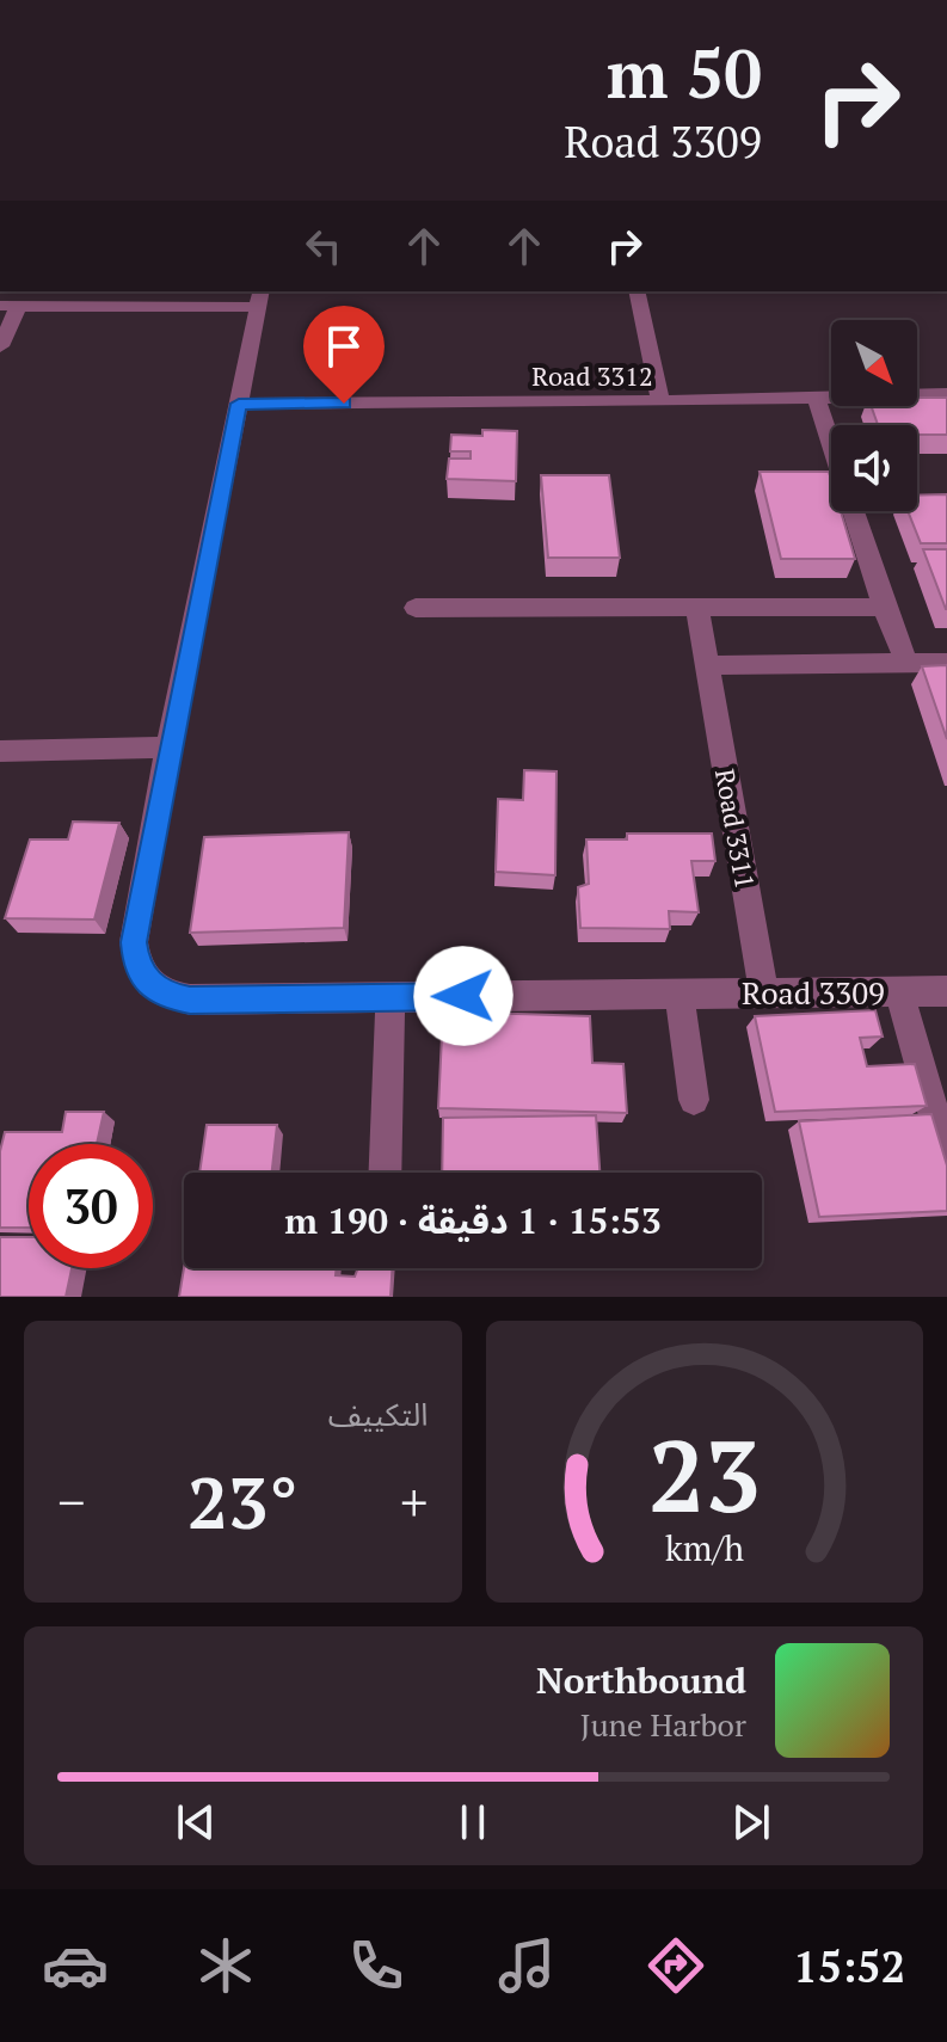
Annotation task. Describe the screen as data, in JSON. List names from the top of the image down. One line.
{"streets":{"street":["Road 3312","Road 3311","Road 3309"]},"crossings":[["Road 3312","Road 3309"],["Road 3311","Road 3309"]],"north":"bottom right","page":{"turn":["50 m","Road 3309"],"limit":"30","trip":"15:53 · 1 دقيقة · 190 m","tile":"التكييف","heat":["−","23°","+"],"song":["Northbound","June Harbor"],"tabs":"15:52","gauge":["23","km/h"]}}
